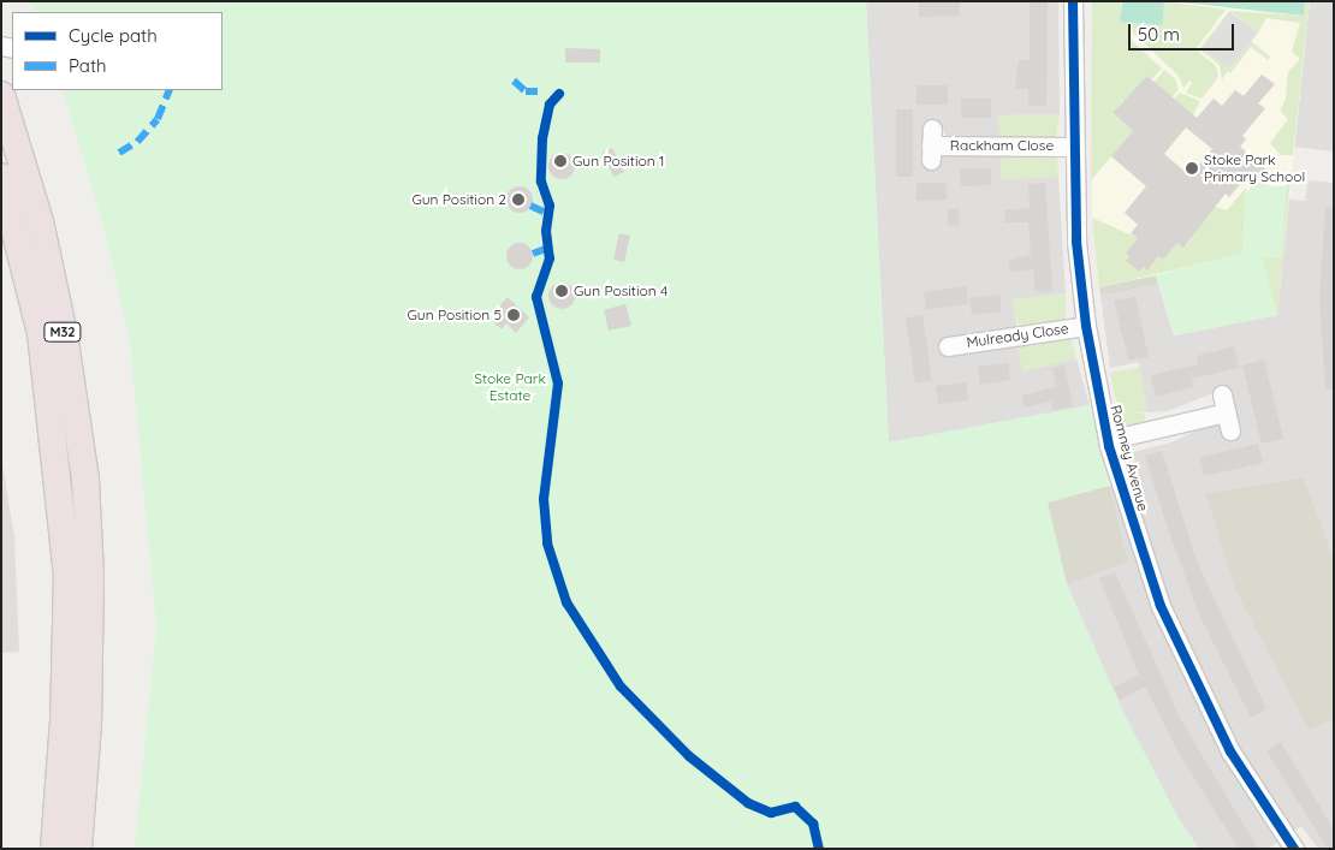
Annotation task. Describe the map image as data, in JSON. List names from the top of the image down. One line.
{"streets":{"highway":["M32"],"street":["Rackham Close","Mulready Close","Romney Avenue"]},"crossings":[["Rackham Close","Romney Avenue"],["Mulready Close","Romney Avenue"]],"parks":["Stoke Park Estate"],"places":["Gun Position 1","Stoke Park Primary School","Gun Position 2","Gun Position 4","Gun Position 5"],"legend":["Cycle path","Path"],"scale_bar":"50 m"}
